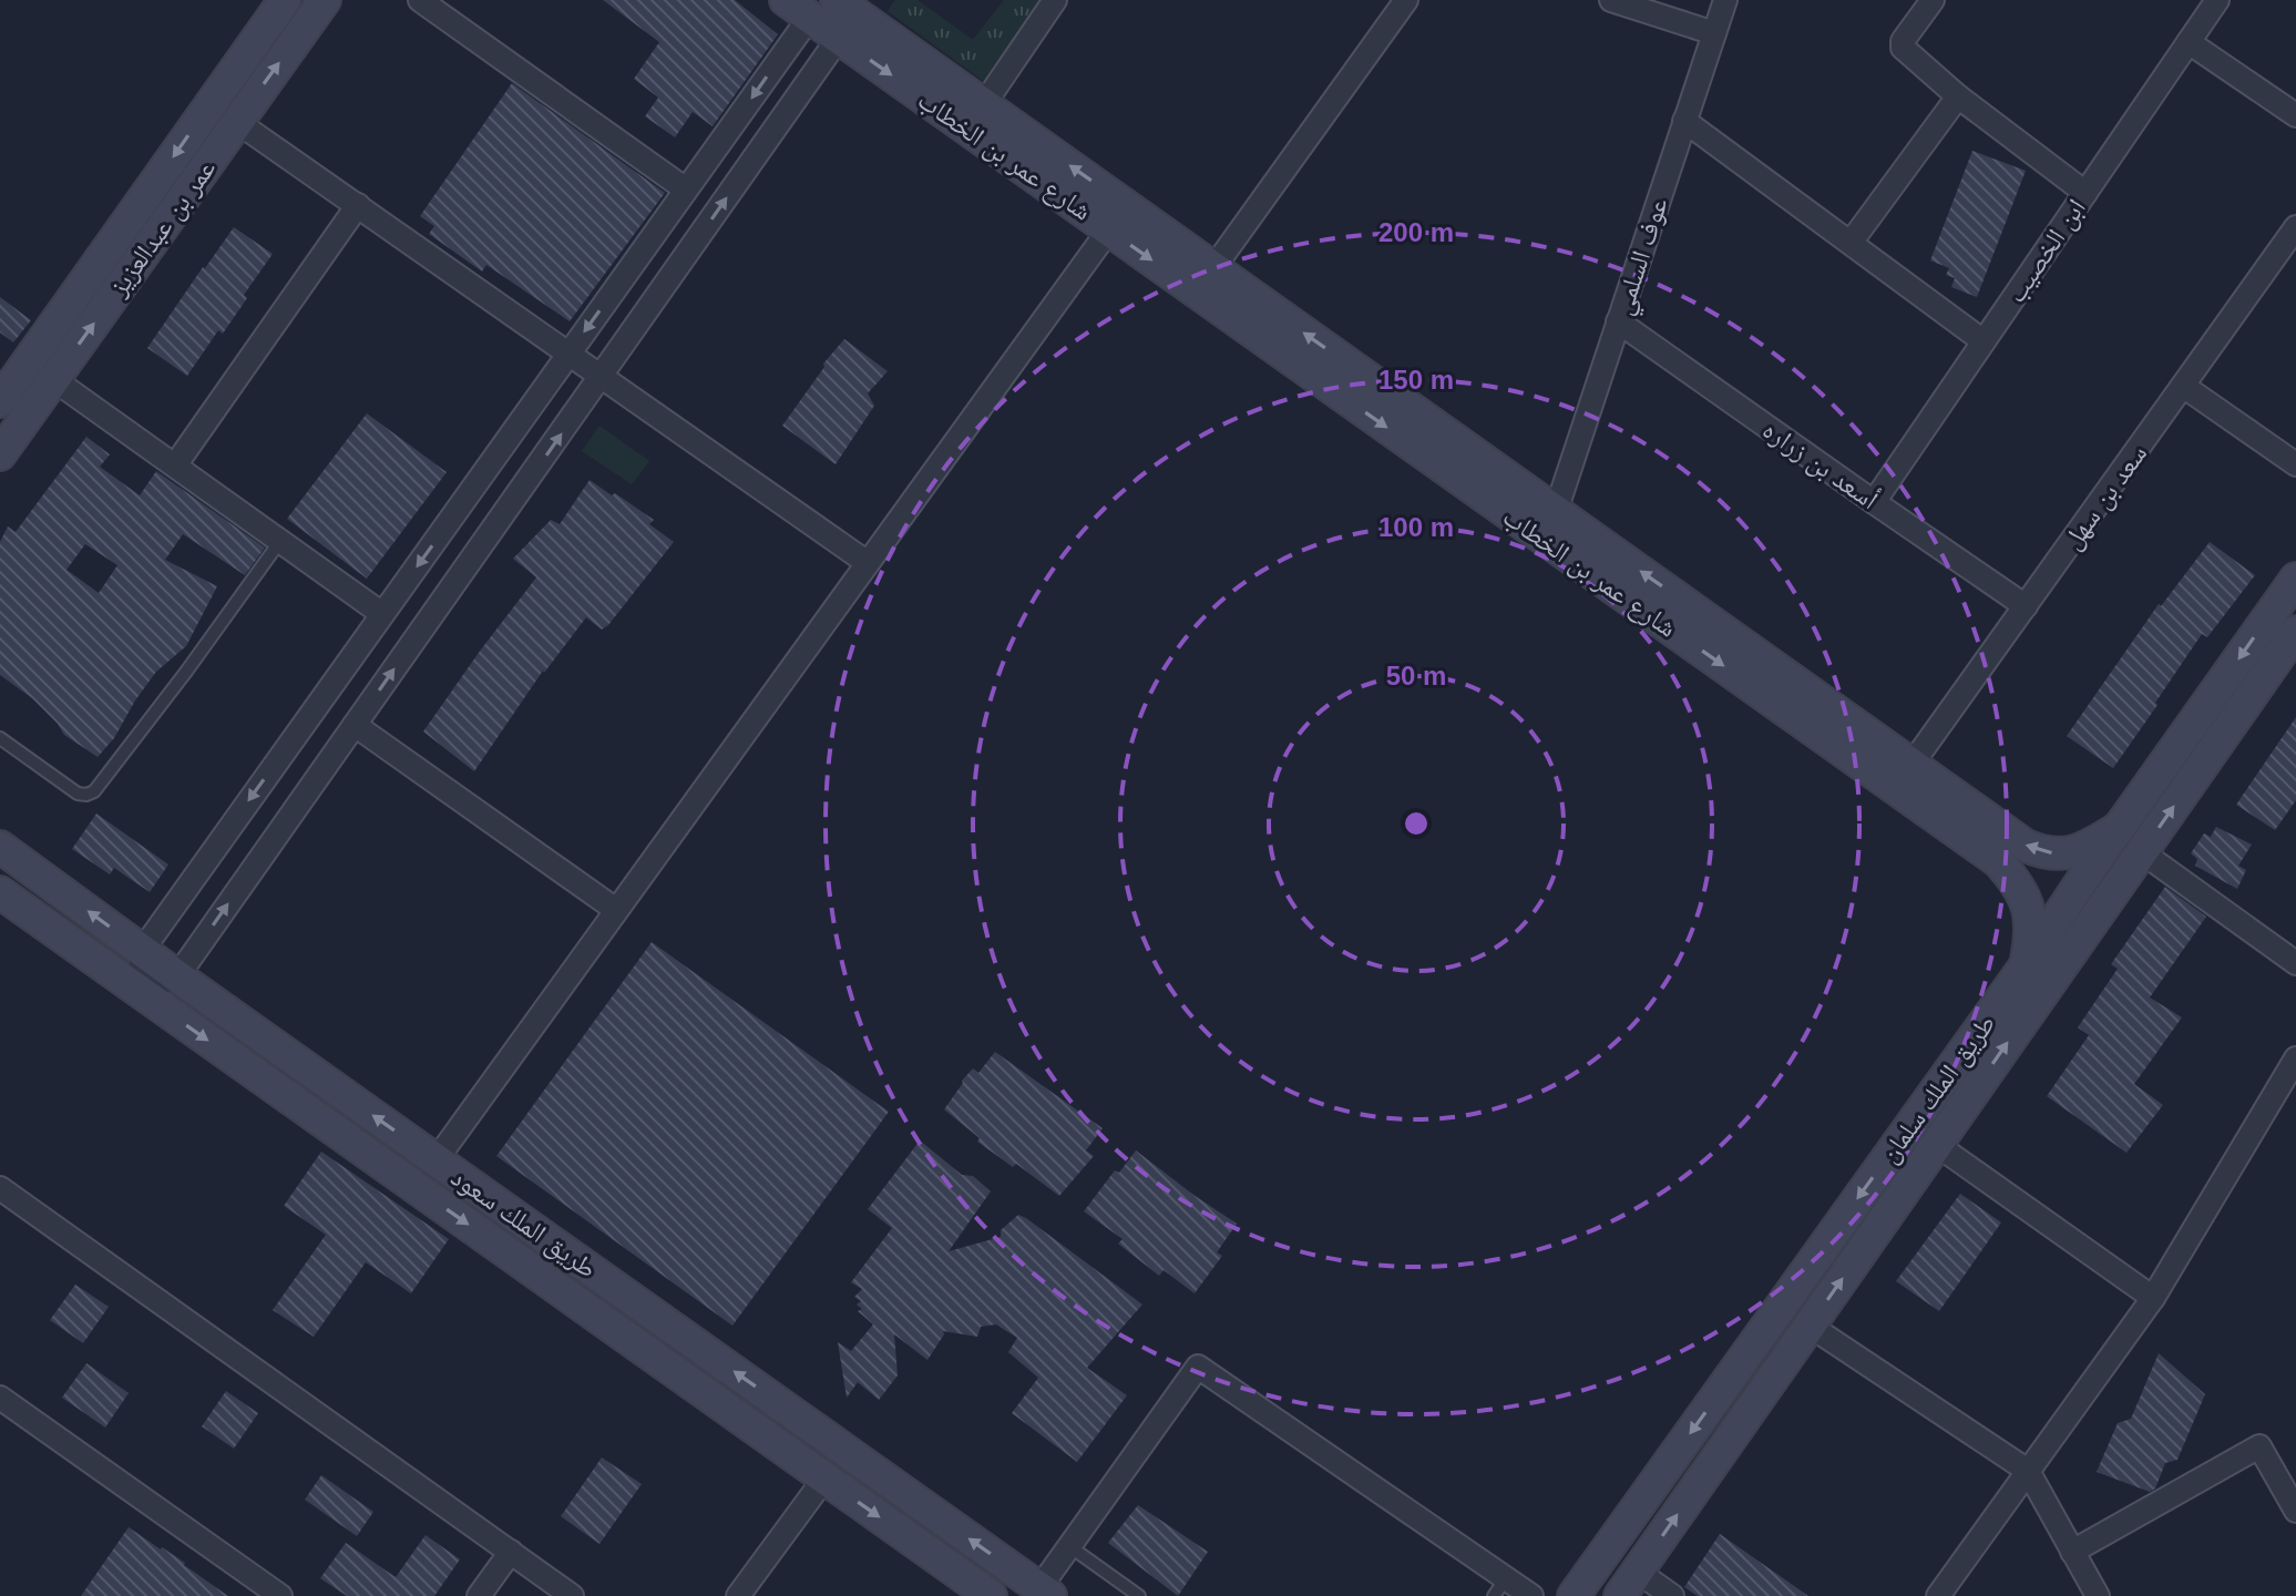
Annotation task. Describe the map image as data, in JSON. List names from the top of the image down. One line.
{"streets":{"street":["شارع عمر بن الخطاب","عمر بن عبدالعزيز","ابن الخصيب","عوف السلمي","أسعد بن زراره","سعد بن سهل","طريق الملك سلمان","طريق الملك سعود"]},"crossings":[["شارع عمر بن الخطاب","عوف السلمي"],["شارع عمر بن الخطاب","سعد بن سهل"],["شارع عمر بن الخطاب","طريق الملك سلمان"],["ابن الخصيب","أسعد بن زراره"],["عوف السلمي","أسعد بن زراره"],["أسعد بن زراره","سعد بن سهل"]],"rings":["200 m","150 m","100 m","50 m"]}
